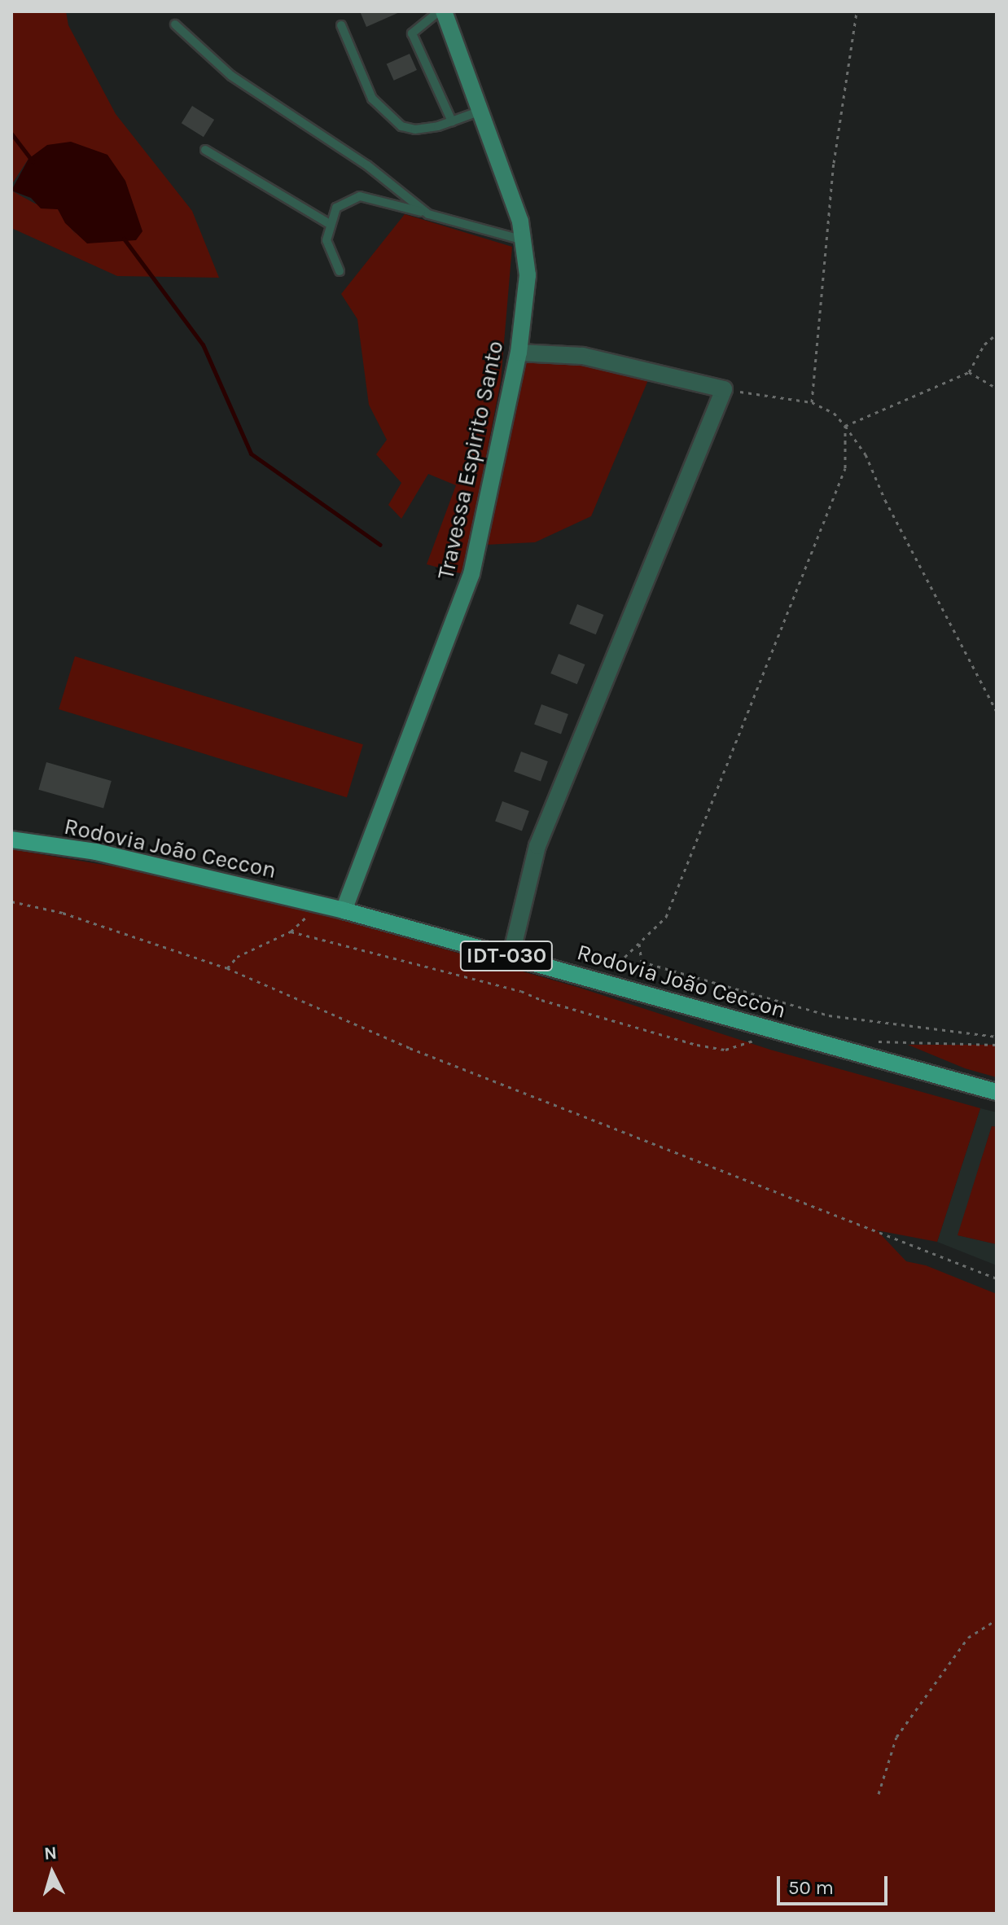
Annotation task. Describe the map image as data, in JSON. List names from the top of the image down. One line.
{"streets":{"main road":["Rodovia João Ceccon","IDT-030"],"street":["Travessa Espirito Santo"]},"crossings":[["Travessa Espirito Santo","Rodovia João Ceccon"]],"scale_bar":"50 m","north":"top"}
